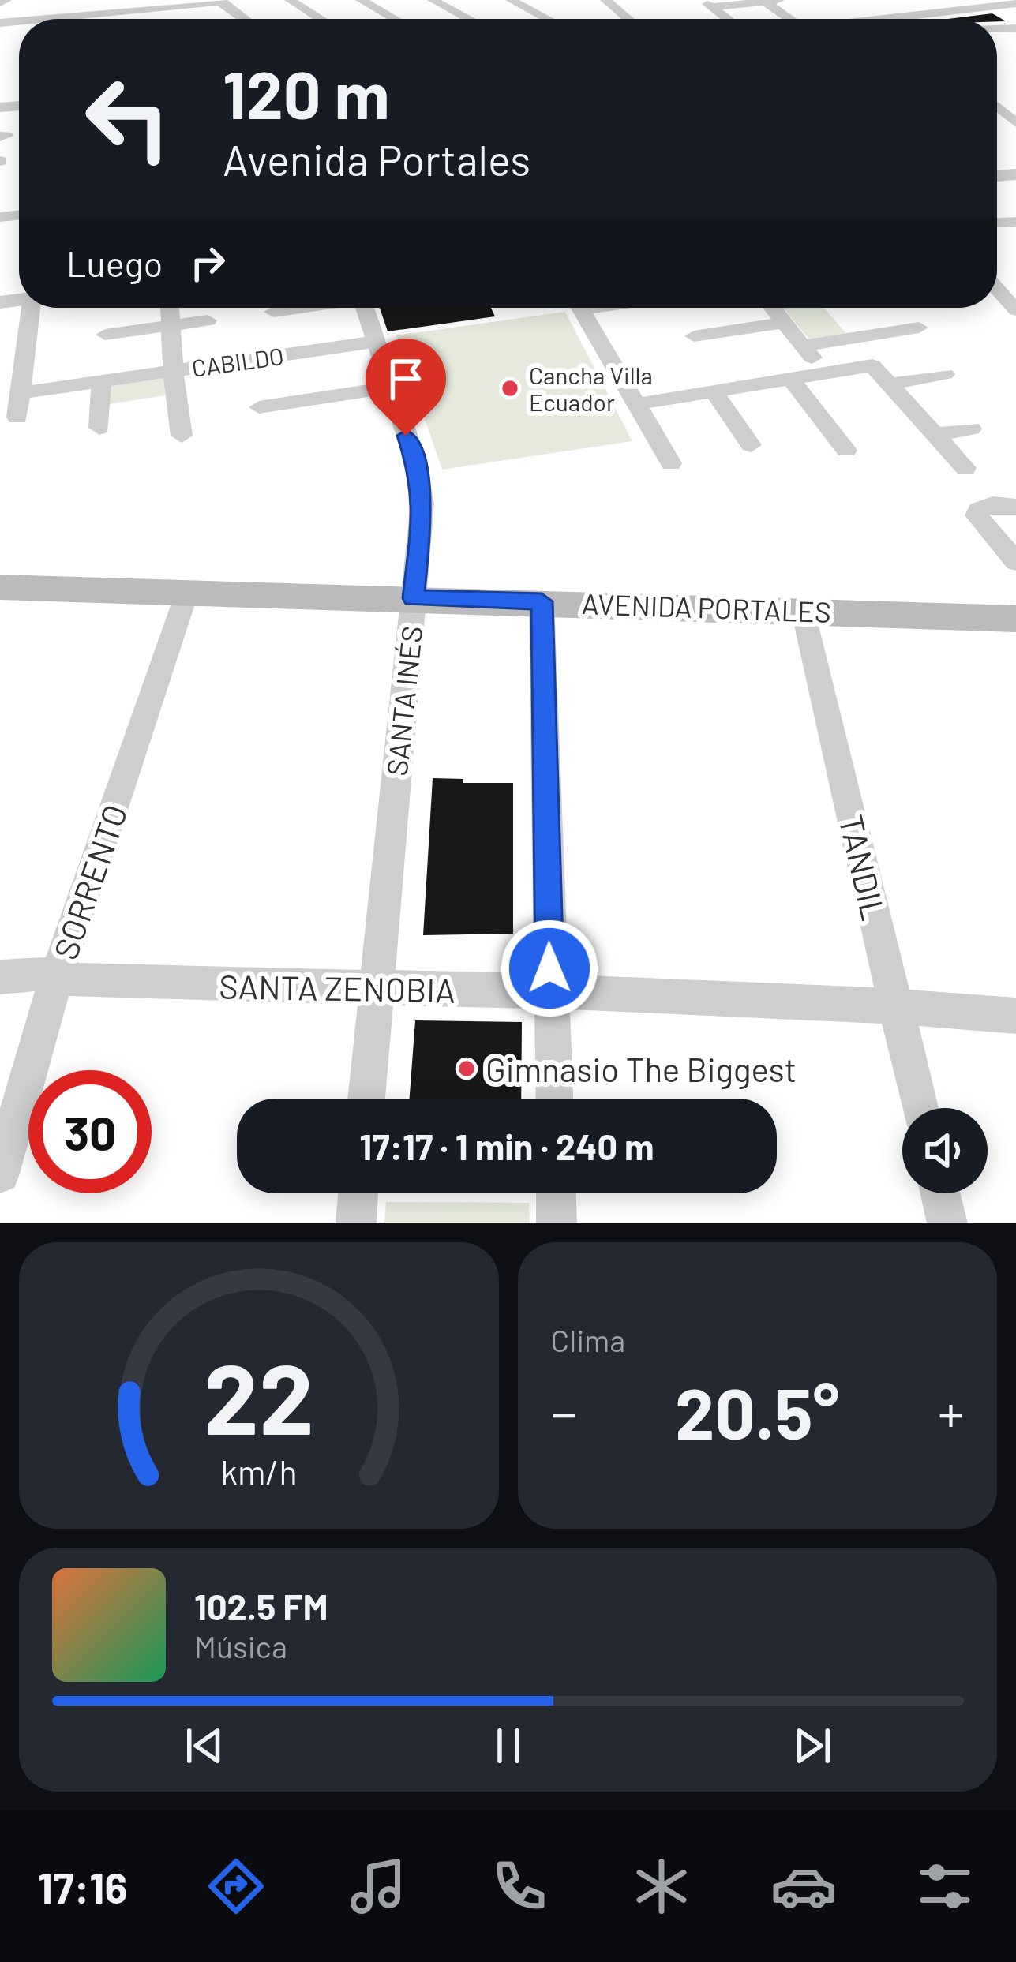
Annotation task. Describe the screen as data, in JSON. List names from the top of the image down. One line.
{"streets":{"main road":["AVENIDA PORTALES"],"street":["CABILDO","SANTA INÉS","TANDIL","SORRENTO","SANTA ZENOBIA"]},"crossings":[["CABILDO","SANTA INÉS"],["AVENIDA PORTALES","SANTA INÉS"],["AVENIDA PORTALES","TANDIL"],["AVENIDA PORTALES","SORRENTO"],["SANTA INÉS","SANTA ZENOBIA"],["TANDIL","SANTA ZENOBIA"],["SORRENTO","SANTA ZENOBIA"]],"places":["Cancha Villa Ecuador","Gimnasio The Biggest"],"page":{"turn":["120 m","Avenida Portales"],"then":"Luego","limit":"30","trip":"17:17 · 1 min · 240 m","tile":"Clima","heat":["−","20.5°","+"],"song":["102.5 FM","Música"],"tabs":"17:16","gauge":["22","km/h"]}}
